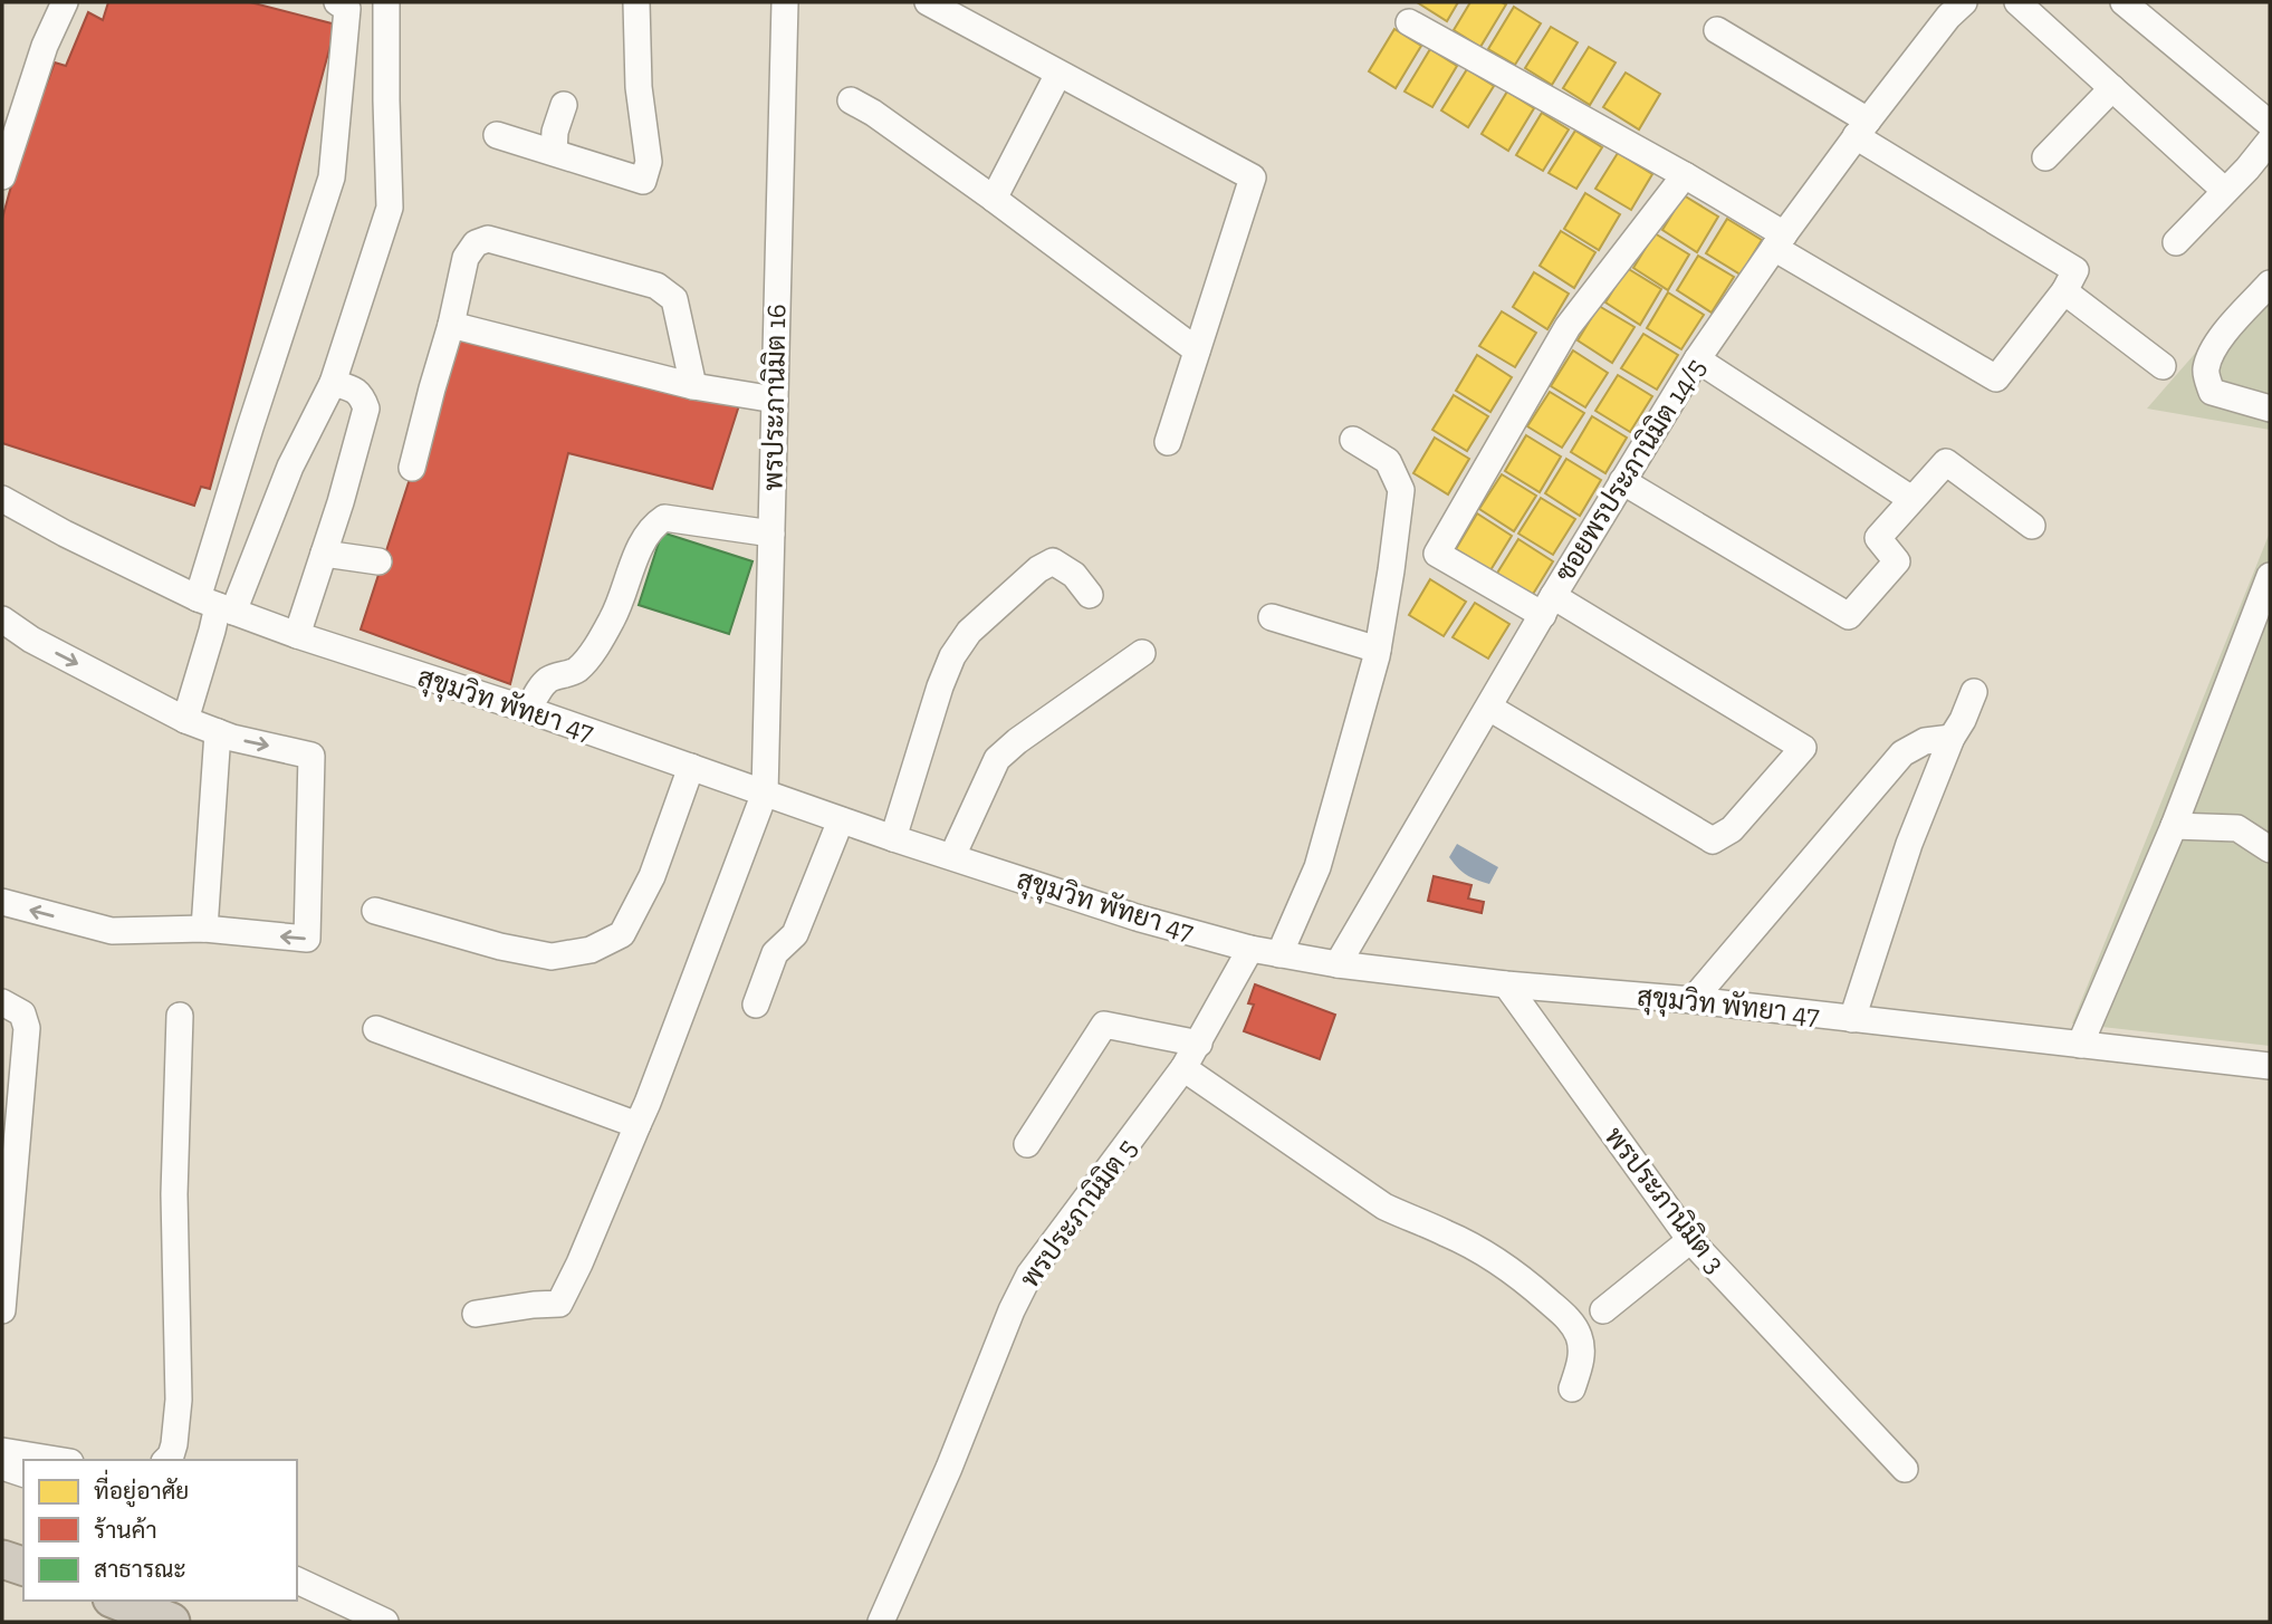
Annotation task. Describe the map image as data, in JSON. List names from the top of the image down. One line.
{"streets":{"street":["พรประภานิมิต 16","ซอยพรประภานิมิต 14/5","สุขุมวิท พัทยา 47","พรประภานิมิต 3","พรประภานิมิต 5"]},"crossings":[["พรประภานิมิต 16","สุขุมวิท พัทยา 47"],["ซอยพรประภานิมิต 14/5","สุขุมวิท พัทยา 47"],["สุขุมวิท พัทยา 47","พรประภานิมิต 3"],["สุขุมวิท พัทยา 47","พรประภานิมิต 5"]],"legend":["ที่อยู่อาศัย","ร้านค้า","สาธารณะ"]}
